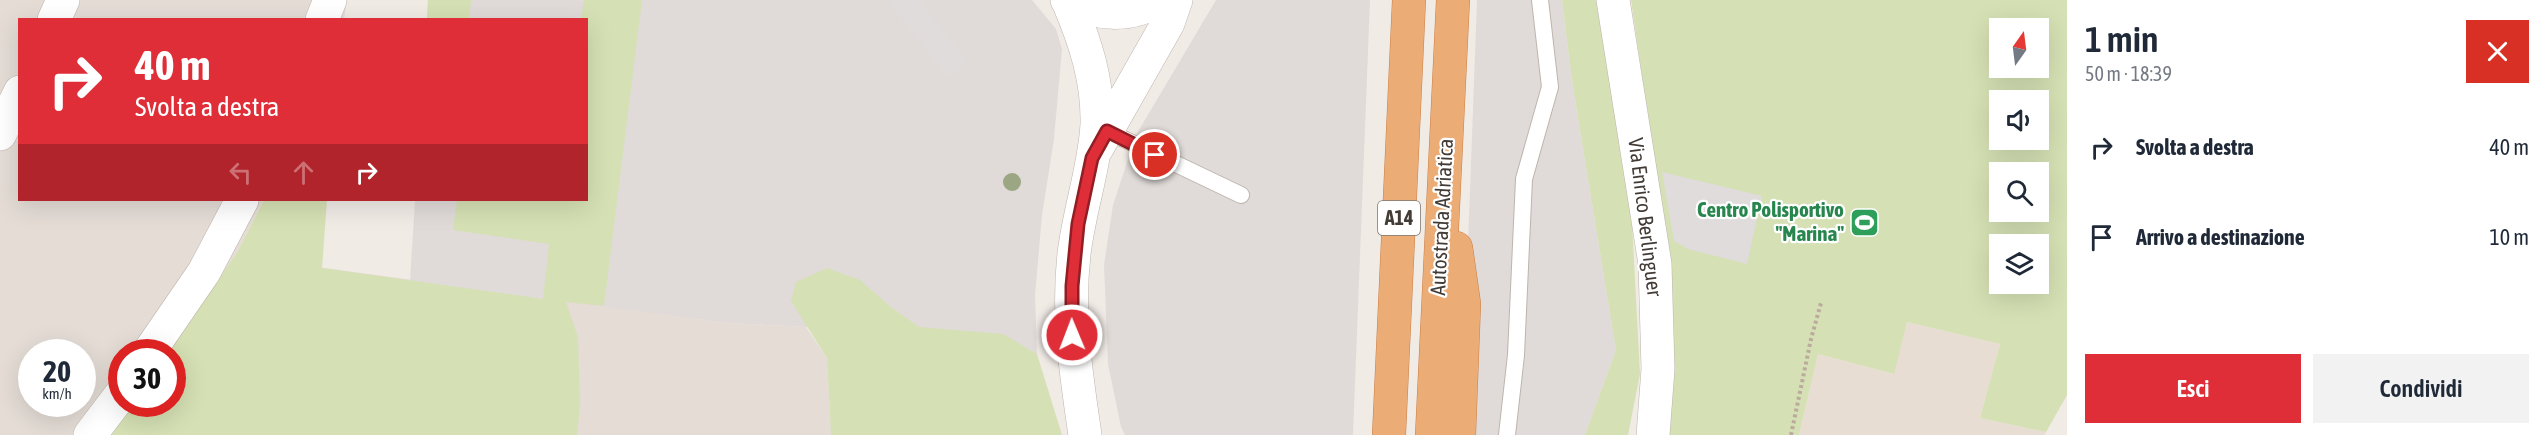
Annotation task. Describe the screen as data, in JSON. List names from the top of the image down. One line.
{"streets":{"highway":["Autostrada Adriatica","A14"],"street":["Via Enrico Berlinguer"]},"places":{"sports":["Centro Polisportivo \"Marina\""]},"north":"top","page":{"heading":["1 min","50 m · 18:39"],"turn":["40 m","Svolta a destra"],"list":[{"name":"Svolta a destra","value":"40 m"},{"name":"Arrivo a destinazione","value":"10 m"}],"speed":"20 km/h","limit":"30","buttons":["Esci","Condividi"]}}
